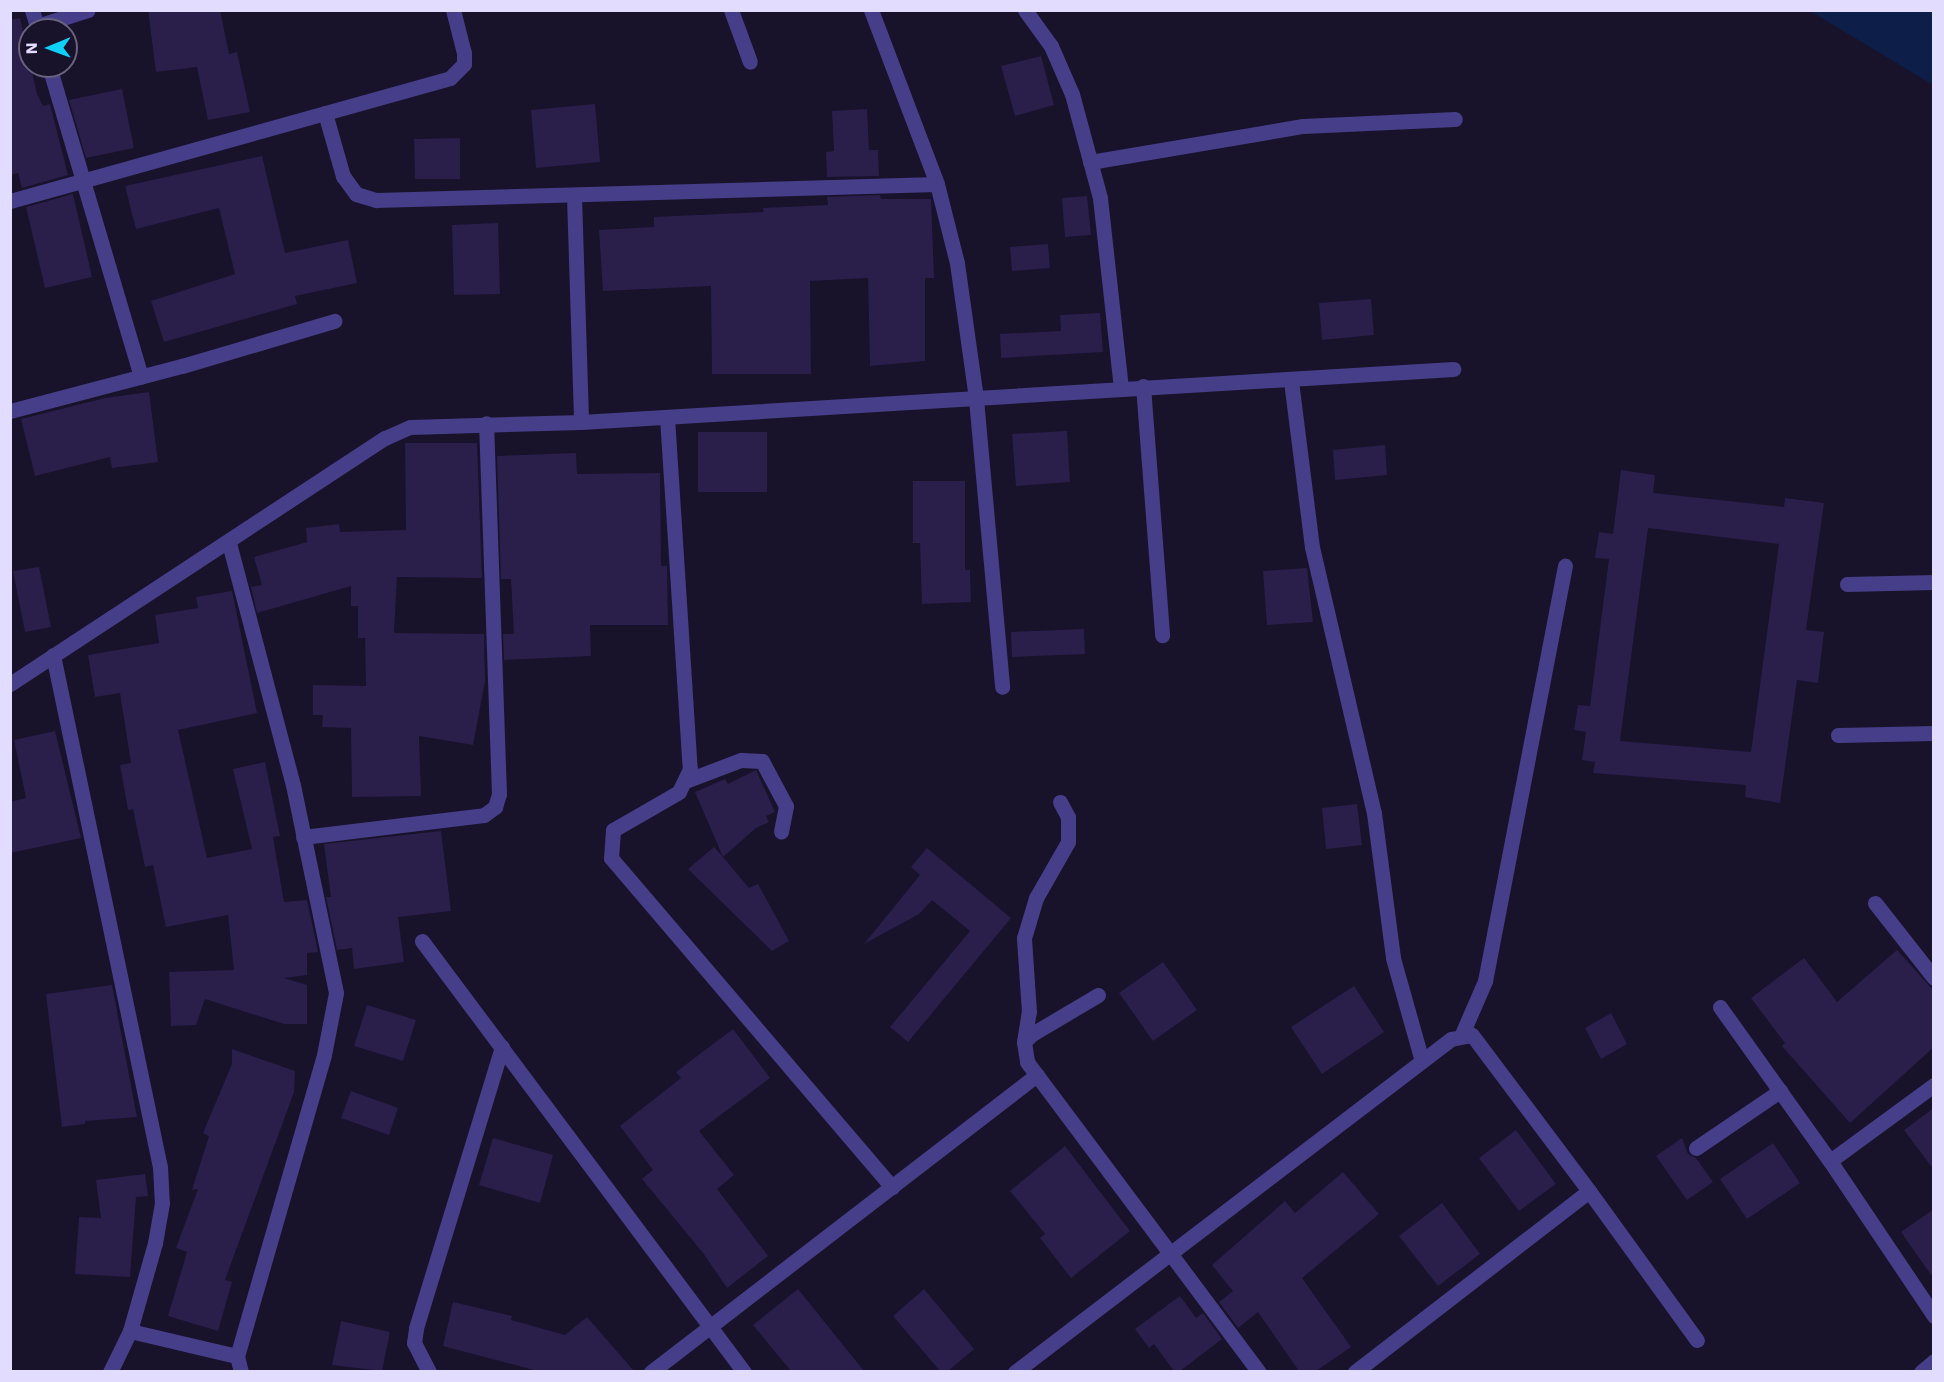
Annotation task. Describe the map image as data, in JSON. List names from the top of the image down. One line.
{"north":"left"}
